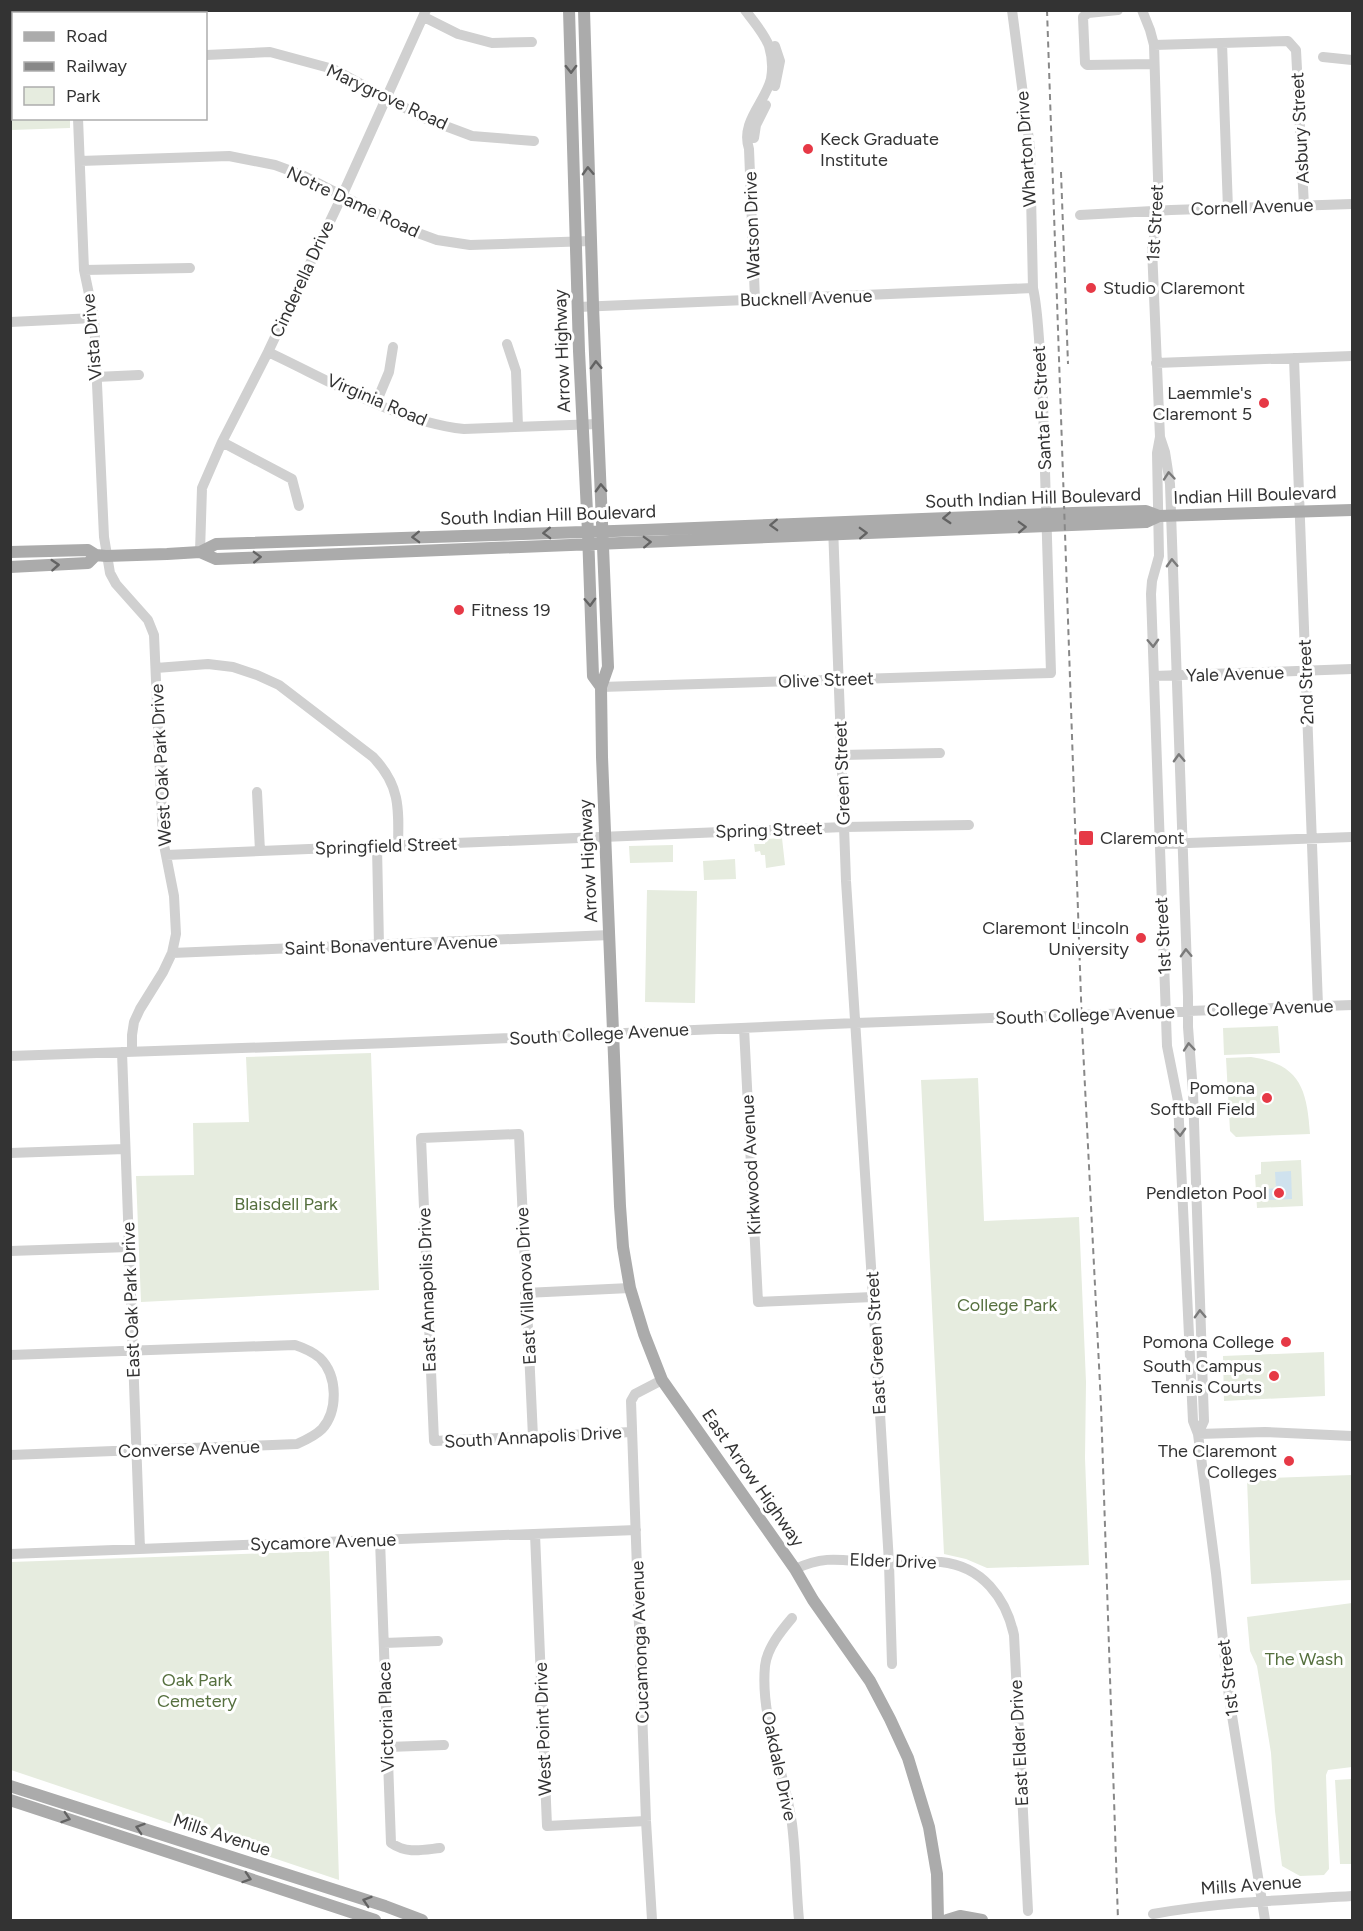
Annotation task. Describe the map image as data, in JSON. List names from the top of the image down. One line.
{"streets":{"main road":["Arrow Highway","Indian Hill Boulevard","South Indian Hill Boulevard","East Arrow Highway","Mills Avenue"],"street":["Marygrove Road","Asbury Street","Wharton Drive","Notre Dame Road","Cornell Avenue","1st Street","Watson Drive","Cinderella Drive","Bucknell Avenue","Vista Drive","Virginia Road","Santa Fe Street","Yale Avenue","Olive Street","2nd Street","West Oak Park Drive","Green Street","Spring Street","Springfield Street","Saint Bonaventure Avenue","College Avenue","South College Avenue","Kirkwood Avenue","East Villanova Drive","East Annapolis Drive","East Oak Park Drive","East Green Street","South Annapolis Drive","Converse Avenue","Sycamore Avenue","Elder Drive","Cucamonga Avenue","Victoria Place","West Point Drive","East Elder Drive","Oakdale Drive"]},"crossings":[["Marygrove Road","Cinderella Drive"],["Asbury Street","Cornell Avenue"],["Wharton Drive","Bucknell Avenue"],["Wharton Drive","Santa Fe Street"],["Notre Dame Road","Cinderella Drive"],["Notre Dame Road","Vista Drive"],["Notre Dame Road","Arrow Highway"],["Cornell Avenue","1st Street"],["1st Street","Indian Hill Boulevard"],["1st Street","South Indian Hill Boulevard"],["1st Street","Yale Avenue"],["1st Street","College Avenue"],["1st Street","South College Avenue"],["1st Street","Mills Avenue"],["Watson Drive","Bucknell Avenue"],["Cinderella Drive","Virginia Road"],["Cinderella Drive","South Indian Hill Boulevard"],["Bucknell Avenue","Arrow Highway"],["Bucknell Avenue","Santa Fe Street"],["Vista Drive","South Indian Hill Boulevard"],["Vista Drive","West Oak Park Drive"],["Arrow Highway","Virginia Road"],["Arrow Highway","South Indian Hill Boulevard"],["Arrow Highway","Olive Street"],["Arrow Highway","Spring Street"],["Arrow Highway","Springfield Street"],["Arrow Highway","Saint Bonaventure Avenue"],["Arrow Highway","South College Avenue"],["Arrow Highway","East Arrow Highway"],["Santa Fe Street","South Indian Hill Boulevard"],["Santa Fe Street","Olive Street"],["Indian Hill Boulevard","South Indian Hill Boulevard"],["Indian Hill Boulevard","2nd Street"],["South Indian Hill Boulevard","West Oak Park Drive"],["South Indian Hill Boulevard","Green Street"],["Yale Avenue","2nd Street"],["Olive Street","Green Street"],["2nd Street","College Avenue"],["West Oak Park Drive","Springfield Street"],["West Oak Park Drive","Saint Bonaventure Avenue"],["West Oak Park Drive","South College Avenue"],["West Oak Park Drive","East Oak Park Drive"],["Green Street","Spring Street"],["Green Street","South College Avenue"],["Green Street","East Green Street"],["Spring Street","Springfield Street"],["College Avenue","South College Avenue"],["South College Avenue","Kirkwood Avenue"],["South College Avenue","East Oak Park Drive"],["South College Avenue","East Green Street"],["South College Avenue","East Arrow Highway"],["Kirkwood Avenue","East Green Street"],["East Villanova Drive","East Annapolis Drive"],["East Villanova Drive","South Annapolis Drive"],["East Annapolis Drive","South Annapolis Drive"],["East Oak Park Drive","Converse Avenue"],["East Oak Park Drive","Sycamore Avenue"],["East Green Street","Elder Drive"],["South Annapolis Drive","Cucamonga Avenue"],["East Arrow Highway","Elder Drive"],["East Arrow Highway","Cucamonga Avenue"],["Sycamore Avenue","Cucamonga Avenue"],["Sycamore Avenue","Victoria Place"],["Sycamore Avenue","West Point Drive"],["Elder Drive","East Elder Drive"],["Cucamonga Avenue","West Point Drive"]],"parks":["Blaisdell Park","College Park","The Wash","Oak Park Cemetery"],"places":{"other":["Keck Graduate Institute","Studio Claremont","Laemmle's Claremont 5","Fitness 19","Claremont Lincoln University","Pomona Softball Field","Pendleton Pool","Pomona College","South Campus Tennis Courts","The Claremont Colleges"],"transit":["Claremont"]},"legend":["Road","Railway","Park"]}
